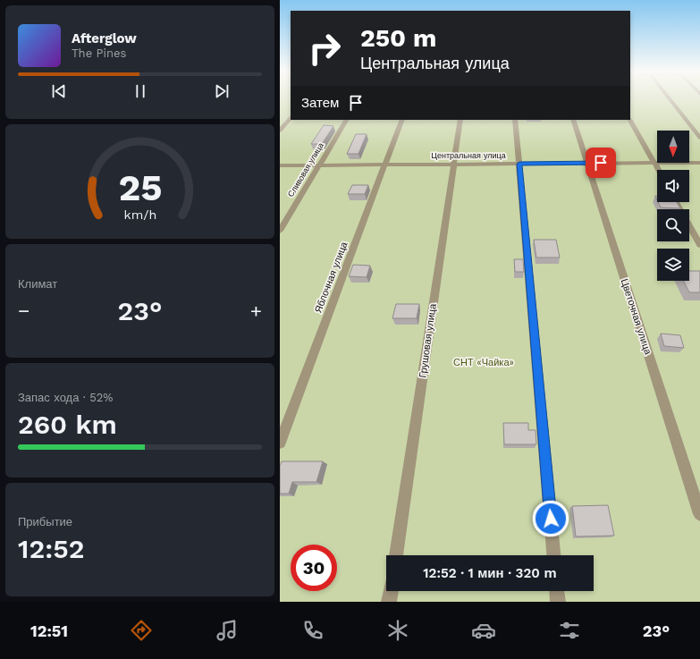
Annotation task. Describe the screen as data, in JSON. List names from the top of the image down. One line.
{"streets":{"street":["Центральная улица","Сливовая улица","Яблочная улица","Цветочная улица","Грушовая улица"]},"crossings":[["Центральная улица","Сливовая улица"],["Центральная улица","Яблочная улица"],["Центральная улица","Цветочная улица"],["Центральная улица","Грушовая улица"]],"parks":["СНТ «Чайка»"],"north":"bottom","page":{"turn":["250 m","Центральная улица"],"song":["Afterglow","The Pines"],"then":"Затем","tile":["Климат",["Запас хода · 52%","260 km"],["Прибытие","12:52"]],"heat":["−","23°","+"],"limit":"30","trip":"12:52 · 1 мин · 320 m","tabs":["12:51","23°"],"gauge":["25","km/h"]}}
